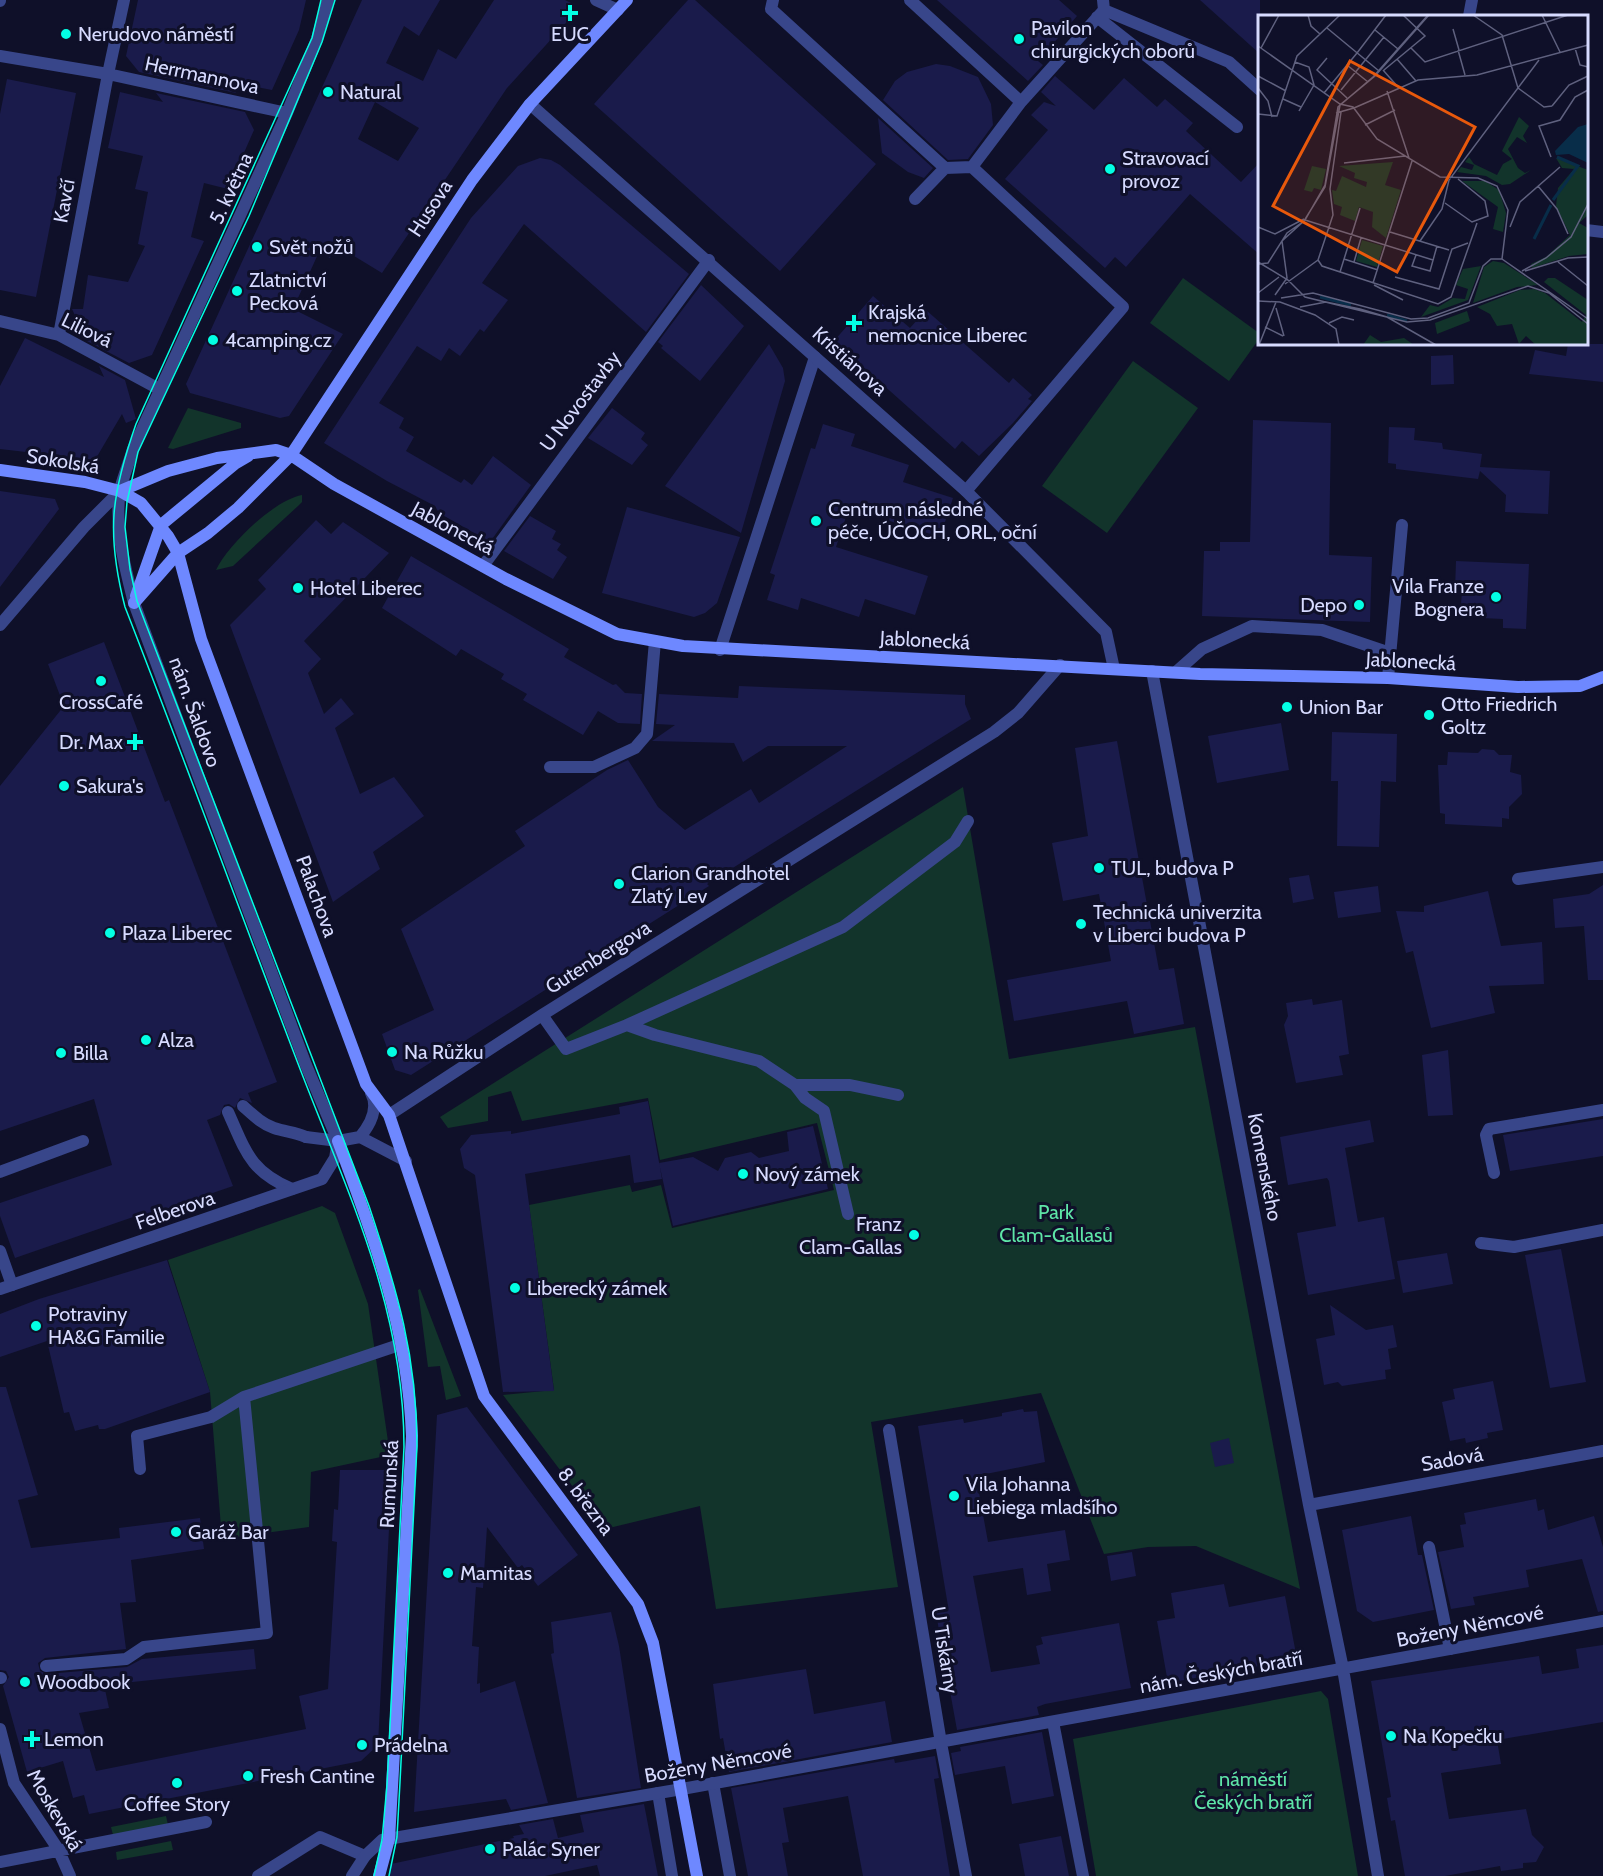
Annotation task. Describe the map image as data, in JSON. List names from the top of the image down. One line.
{"streets":{"street":["Herrmannova","5. května","Kavčí","Husova","Liliová","Kristiánova","U Novostavby","Sokolská","Jablonecká","nám. Šaldovo","Palachova","Gutenbergova","Komenského","Felberova","Sadová","Rumunská","8. března","Boženy Němcové","U Tiskárny","nám. Českých bratří","Moskevská"]},"crossings":[["Herrmannova","5. května"],["Herrmannova","Kavčí"],["5. května","Liliová"],["5. května","nám. Šaldovo"],["Kavčí","Liliová"],["Husova","Kristiánova"],["Husova","Jablonecká"],["Liliová","nám. Šaldovo"],["Kristiánova","U Novostavby"],["Kristiánova","Jablonecká"],["U Novostavby","Jablonecká"],["Sokolská","nám. Šaldovo"],["Jablonecká","Gutenbergova"],["Jablonecká","Komenského"],["nám. Šaldovo","Palachova"],["nám. Šaldovo","Felberova"],["nám. Šaldovo","Rumunská"],["Palachova","Gutenbergova"],["Palachova","8. března"],["Komenského","Sadová"],["Komenského","Boženy Němcové"],["Komenského","nám. Českých bratří"],["Felberova","Rumunská"],["Rumunská","Boženy Němcové"],["8. března","Boženy Němcové"],["Boženy Němcové","U Tiskárny"],["Boženy Němcové","nám. Českých bratří"]],"parks":["Park Clam-Gallasů","náměstí Českých bratří"],"places":{"health":["EUC","Krajská nemocnice Liberec","Dr. Max","Lemon"],"other":["Nerudovo náměstí","Pavilon chirurgických oborů","Natural","Stravovací provoz","Svět nožů","Zlatnictví Pecková","4camping.cz","Centrum následné péče, ÚČOCH, ORL, oční","Hotel Liberec","Vila Franze Bognera","Depo","CrossCafé","Union Bar","Otto Friedrich Goltz","Sakura's","TUL, budova P","Clarion Grandhotel Zlatý Lev","Technická univerzita v Liberci budova P","Plaza Liberec","Alza","Na Růžku","Billa","Nový zámek","Franz Clam-Gallas","Liberecký zámek","Potraviny HA&G Familie","Vila Johanna Liebiega mladšího","Garáž Bar","Mamitas","Woodbook","Na Kopečku","Prádelna","Fresh Cantine","Coffee Story","Palác Syner"]}}
